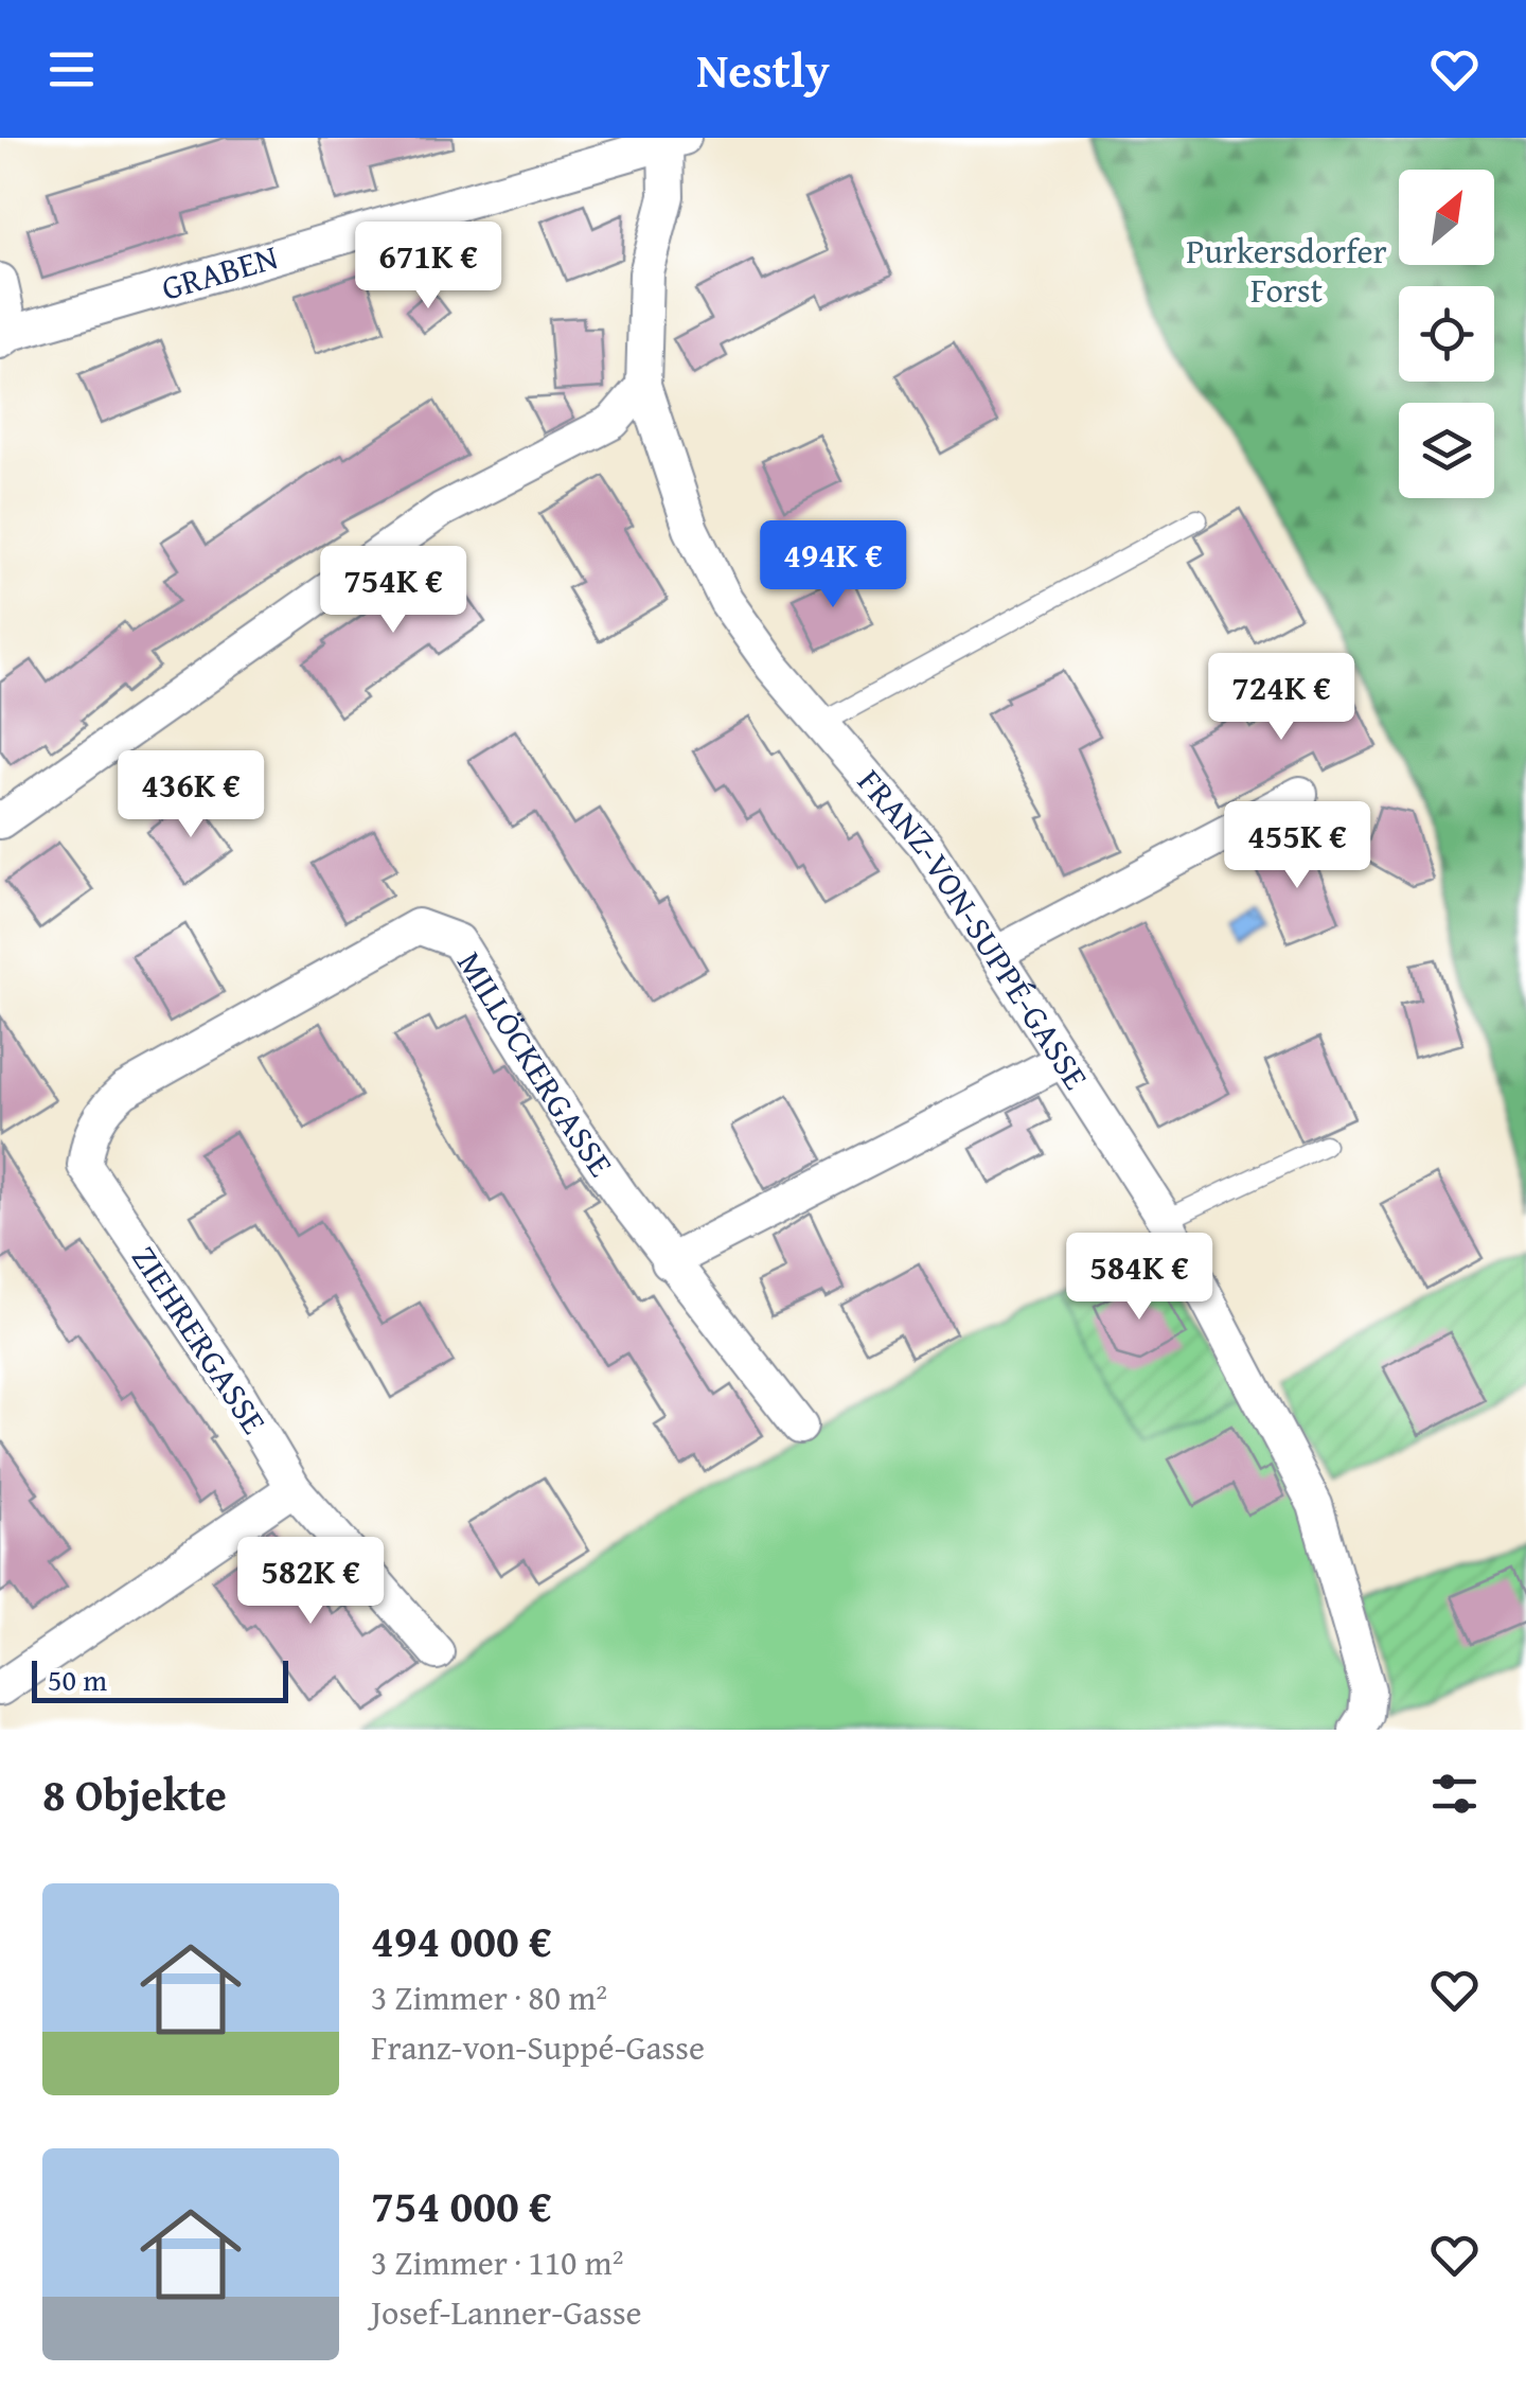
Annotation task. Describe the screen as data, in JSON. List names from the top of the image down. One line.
{"streets":{"street":["GRABEN","FRANZ-VON-SUPPÉ-GASSE","MILLÖCKERGASSE","ZIEHRERGASSE"]},"crossings":[["GRABEN","FRANZ-VON-SUPPÉ-GASSE"],["MILLÖCKERGASSE","ZIEHRERGASSE"]],"parks":["Purkersdorfer Forst"],"scale_bar":"50 m","north":"top right","page":{"header":"Nestly","price":["671K €","494K €","754K €","724K €","436K €","455K €","584K €","582K €"],"scale":"50 m","heading":"8 Objekte","list":[{"name":"494 000 €","note":"3 Zimmer · 80 m² · Franz-von-Suppé-Gasse"},{"name":"754 000 €","note":"3 Zimmer · 110 m² · Josef-Lanner-Gasse"}]}}
